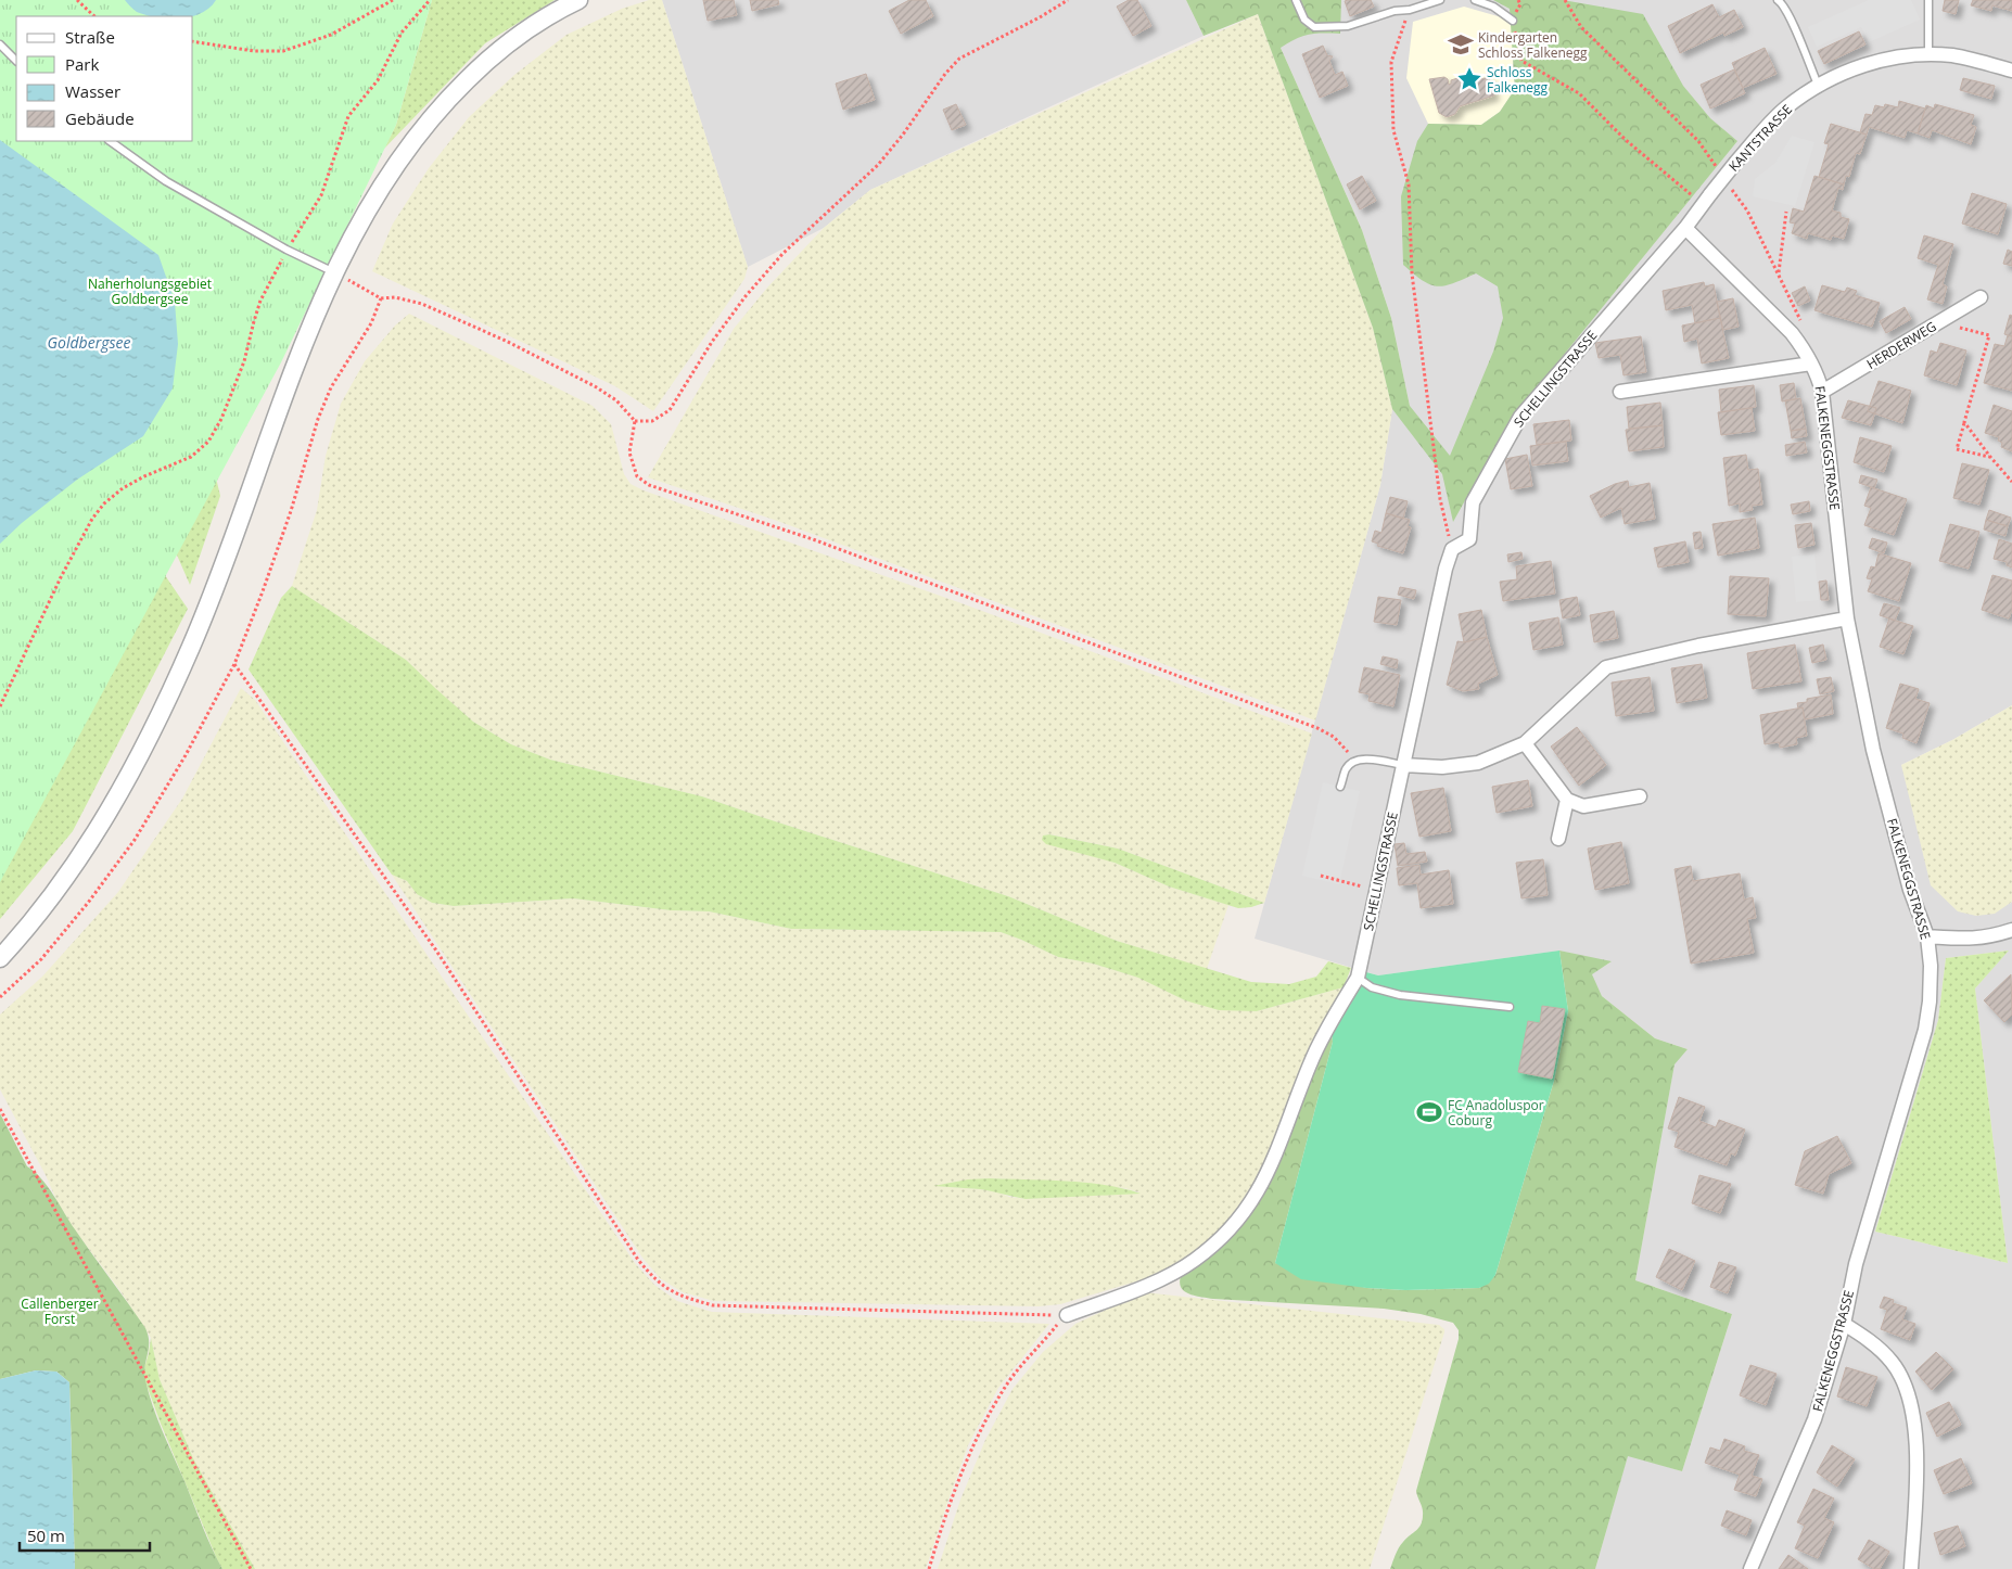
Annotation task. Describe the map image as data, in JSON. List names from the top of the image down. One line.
{"streets":{"street":["KANTSTRASSE","HERDERWEG","SCHELLINGSTRASSE","FALKENEGGSTRASSE"]},"crossings":[["KANTSTRASSE","SCHELLINGSTRASSE"],["KANTSTRASSE","FALKENEGGSTRASSE"],["HERDERWEG","FALKENEGGSTRASSE"],["SCHELLINGSTRASSE","FALKENEGGSTRASSE"]],"water":["Goldbergsee"],"parks":["Naherholungsgebiet Goldbergsee","Callenberger Forst"],"places":{"school or university":["Kindergarten Schloss Falkenegg"],"place":["Schloss Falkenegg"],"sports":["FC Anadoluspor Coburg"]},"legend":["Straße","Park","Wasser","Gebäude"],"scale_bar":"50 m"}
